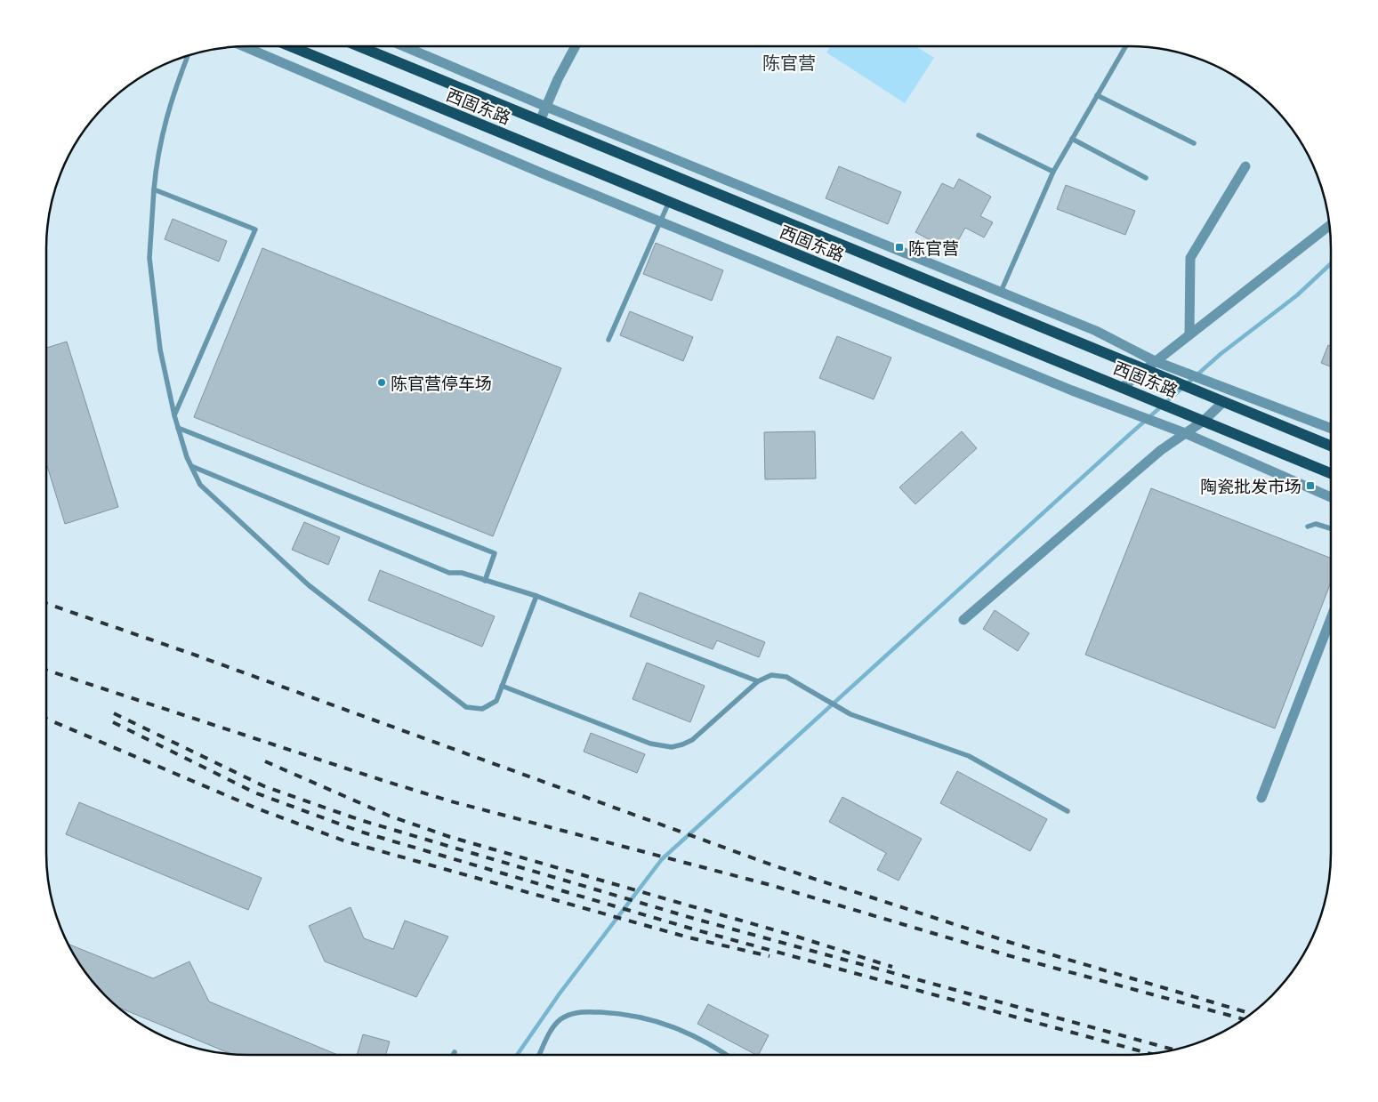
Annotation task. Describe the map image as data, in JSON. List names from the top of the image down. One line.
{"streets":{"main road":["西固东路"]},"districts":["陈官营"],"places":{"transit":["陈官营","陶瓷批发市场"],"other":["陈官营停车场"]}}
